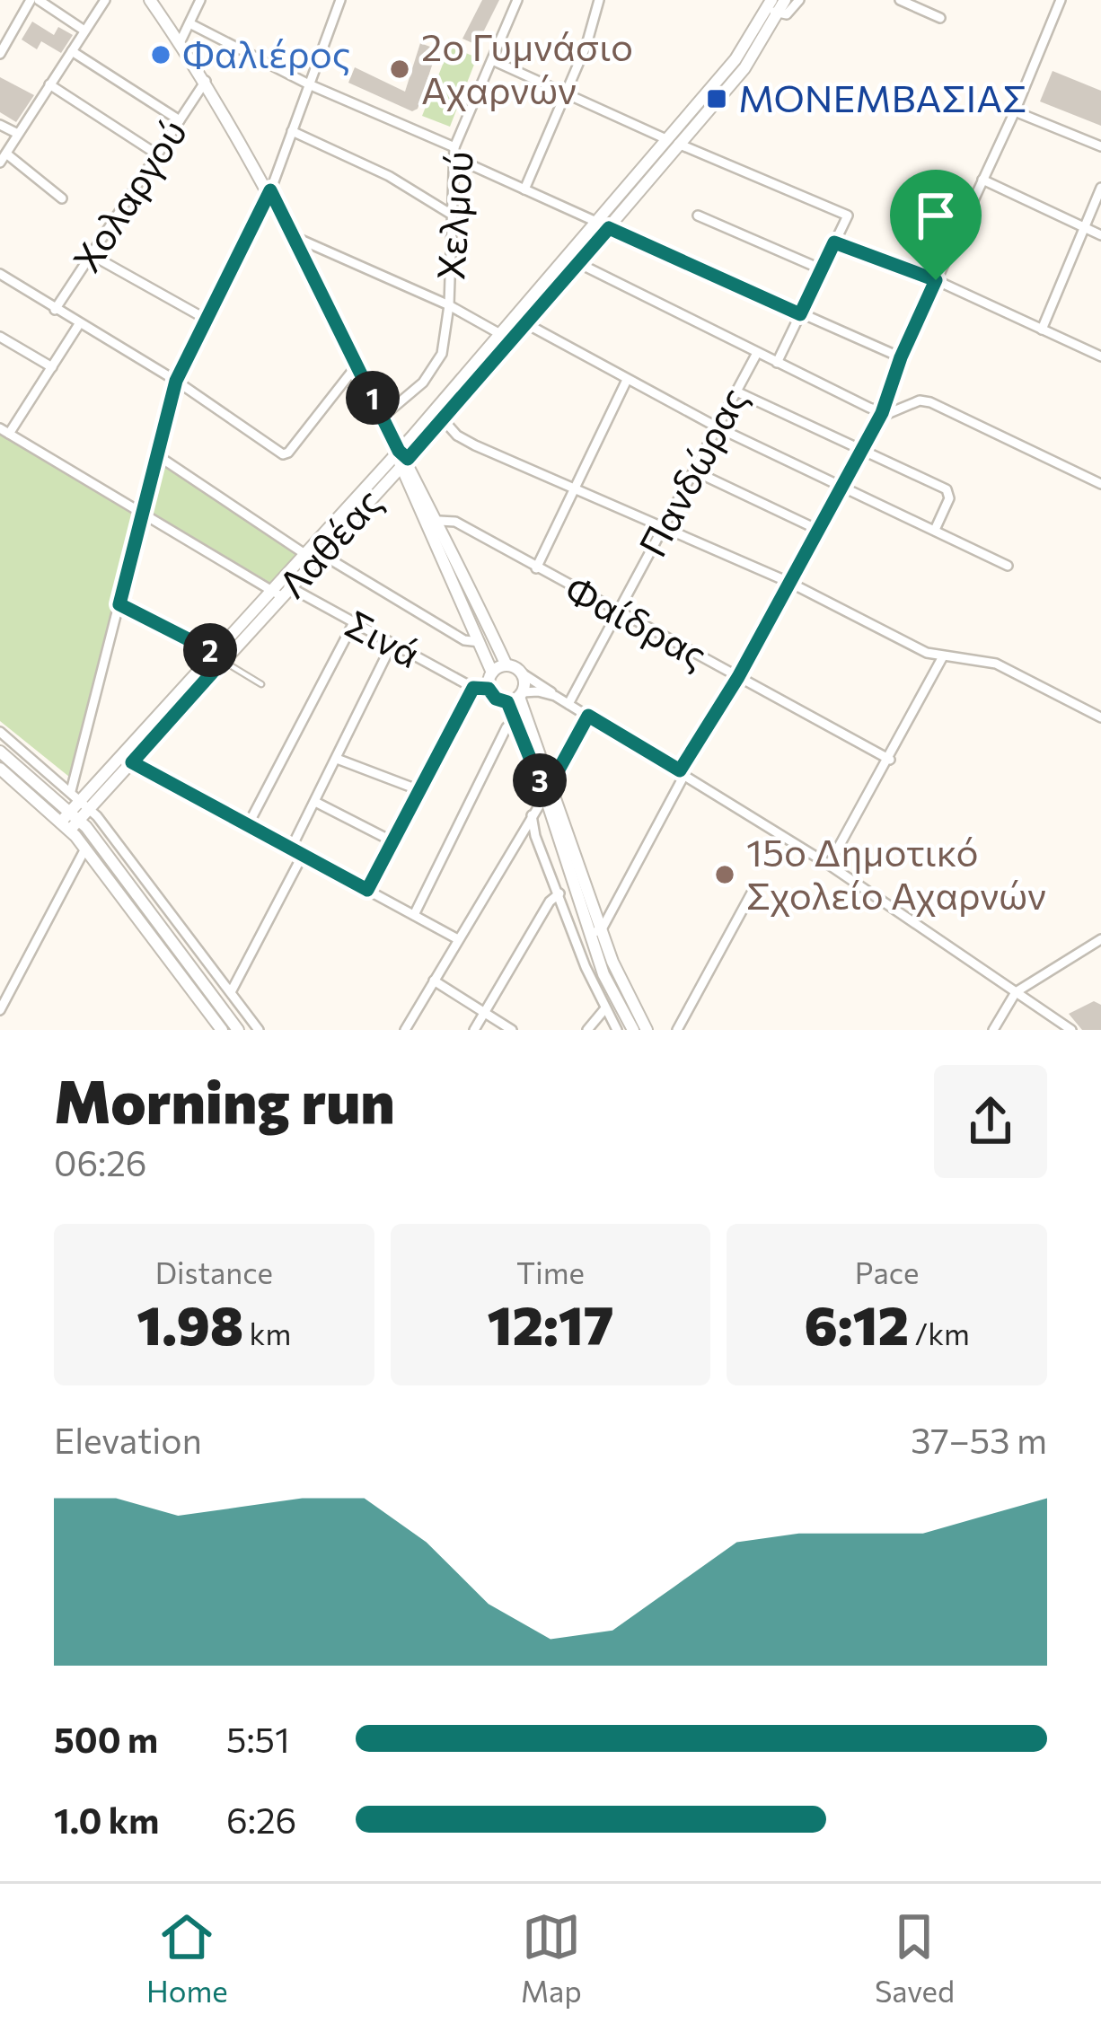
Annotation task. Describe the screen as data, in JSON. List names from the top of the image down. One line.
{"streets":{"street":["Χολαργού","Χελμού","Πανδώρας","Λαθέας","Φαίδρας","Σινά"]},"crossings":[["Χολαργού","Σινά"],["Πανδώρας","Λαθέας"],["Πανδώρας","Φαίδρας"],["Λαθέας","Σινά"]],"places":{"other":["Φαλιέρος","2ο Γυμνάσιο Αχαρνών","15ο Δημοτικό Σχολείο Αχαρνών"],"transit":["ΜΟΝΕΜΒΑΣΙΑΣ"]},"page":{"pins":["1","2","3"],"heading":["Morning run","06:26"],"stats":[["Distance","1.98 km"],["Time","12:17"],["Pace","6:12 /km"]],"chart":["Elevation","37–53 m"],"list":[{"name":"500 m","note":"5:51"},{"name":"1.0 km","note":"6:26"}],"tabs":["Home","Map","Saved"]}}
